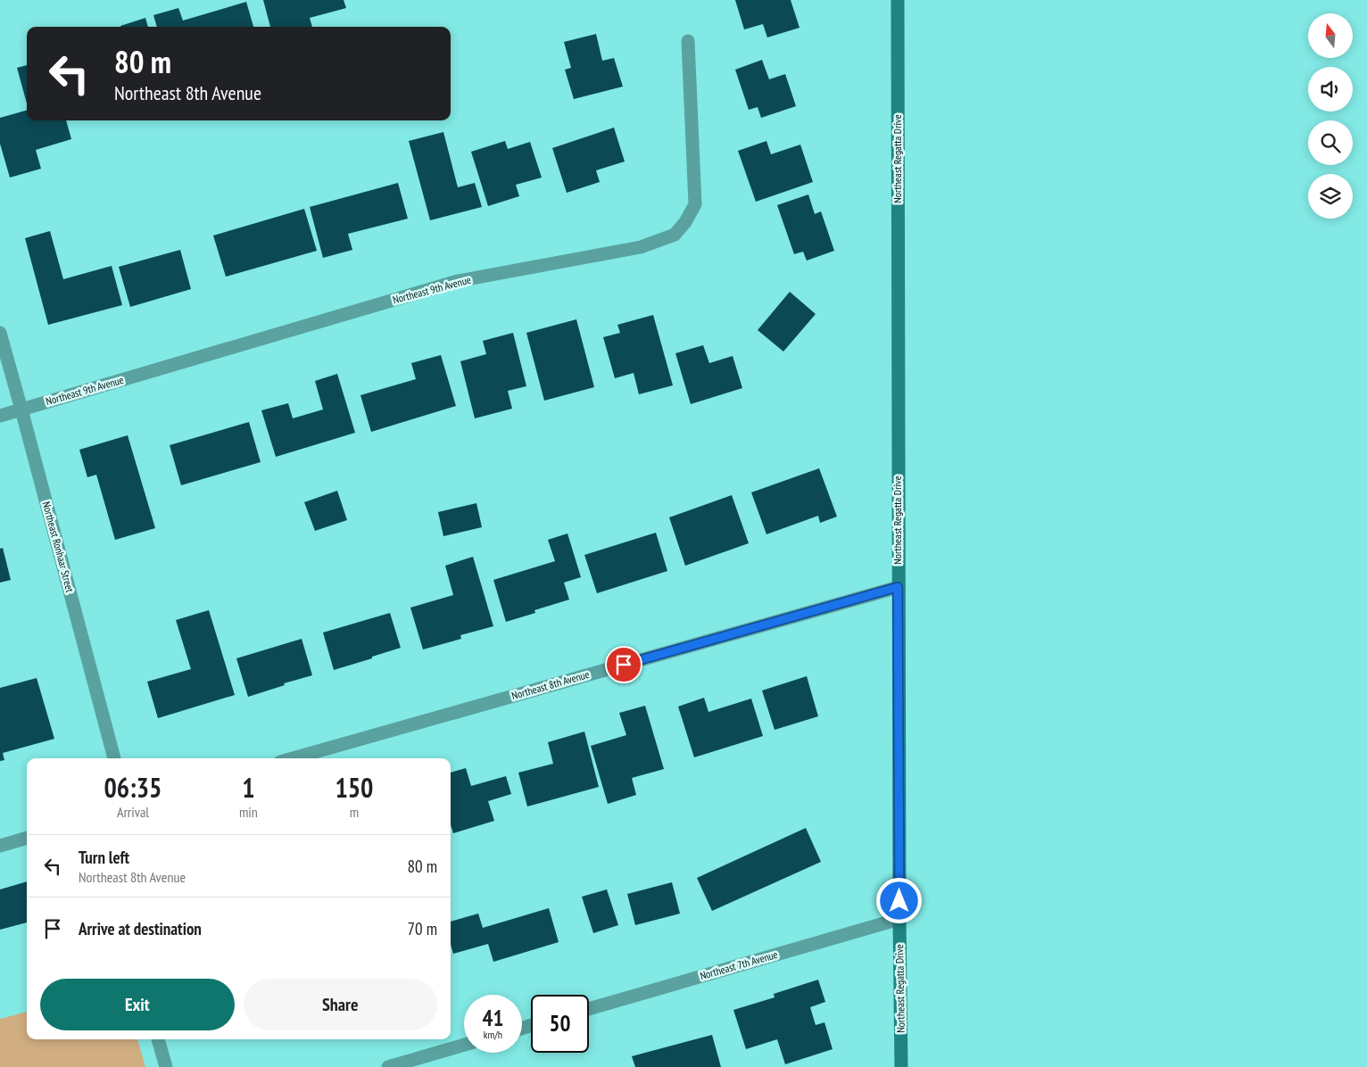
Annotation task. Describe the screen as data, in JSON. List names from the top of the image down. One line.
{"streets":{"main road":["Northeast Regatta Drive"],"street":["Northeast 9th Avenue","Northeast Ronhaar Street","Northeast 8th Avenue","Northeast 7th Avenue"]},"crossings":[["Northeast Regatta Drive","Northeast 8th Avenue"],["Northeast Regatta Drive","Northeast 7th Avenue"],["Northeast 9th Avenue","Northeast Ronhaar Street"]],"north":"top","page":{"turn":["80 m","Northeast 8th Avenue"],"eta":["06:35","Arrival","1","min","150","m"],"list":[{"name":"Turn left","note":"Northeast 8th Avenue","value":"80 m"},{"name":"Arrive at destination","value":"70 m"}],"buttons":["Exit","Share"],"speed":"41 km/h","limit":"50"}}
